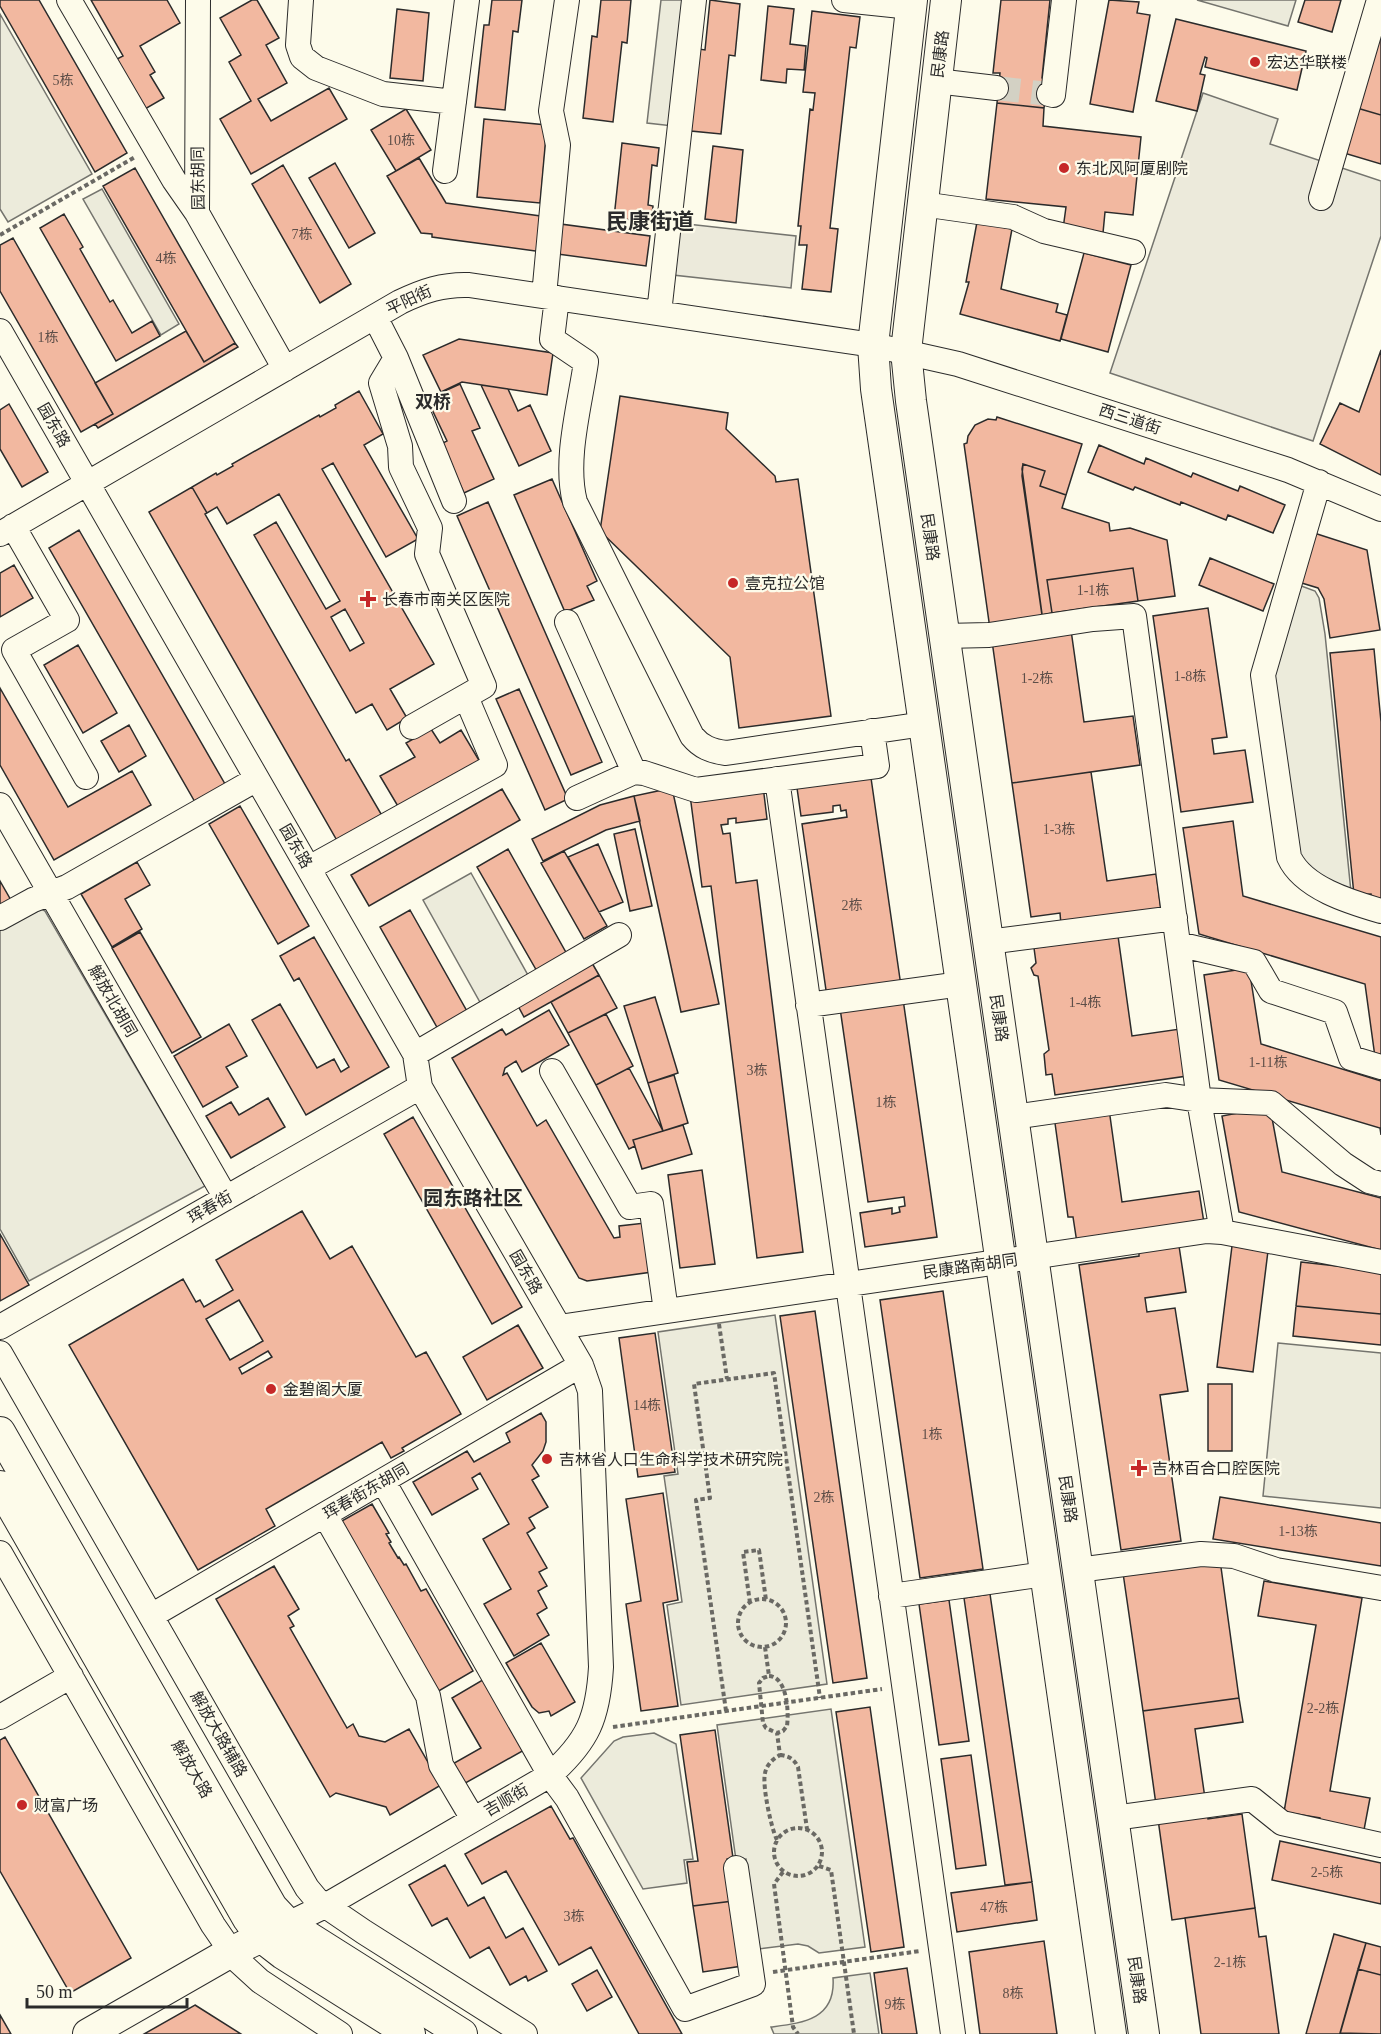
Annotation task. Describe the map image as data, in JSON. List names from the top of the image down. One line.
{"streets":{"main road":["民康路","解放大路","吉顺街"],"street":["园东胡同","平阳街","西三道街","园东路","解放北胡同","珲春街","民康路南胡同","珲春街东胡同","解放大路辅路"]},"crossings":[["民康路","平阳街"],["民康路","西三道街"],["民康路","民康路南胡同"],["园东胡同","平阳街"],["平阳街","西三道街"],["平阳街","园东路"],["园东路","珲春街"],["园东路","民康路南胡同"],["园东路","珲春街东胡同"],["园东路","吉顺街"],["解放北胡同","珲春街"],["珲春街东胡同","解放大路辅路"],["珲春街东胡同","吉顺街"],["解放大路辅路","吉顺街"],["解放大路","吉顺街"]],"districts":["民康街道","双桥","园东路社区"],"places":{"other":["宏达华联楼","东北风阿厦剧院","壹克拉公馆","金碧阁大厦","吉林省人口生命科学技术研究院","财富广场"],"health":["长春市南关区医院","吉林百合口腔医院"]},"house_numbers":["5栋","10栋","7栋","4栋","1栋","1-1栋","1-8栋","1-2栋","1-3栋","2栋","1-4栋","1-11栋","3栋","1栋","14栋","1栋","2栋","1-13栋","2-2栋","2-5栋","47栋","3栋","2-1栋","8栋","9栋"],"scale_bar":"50 m"}
